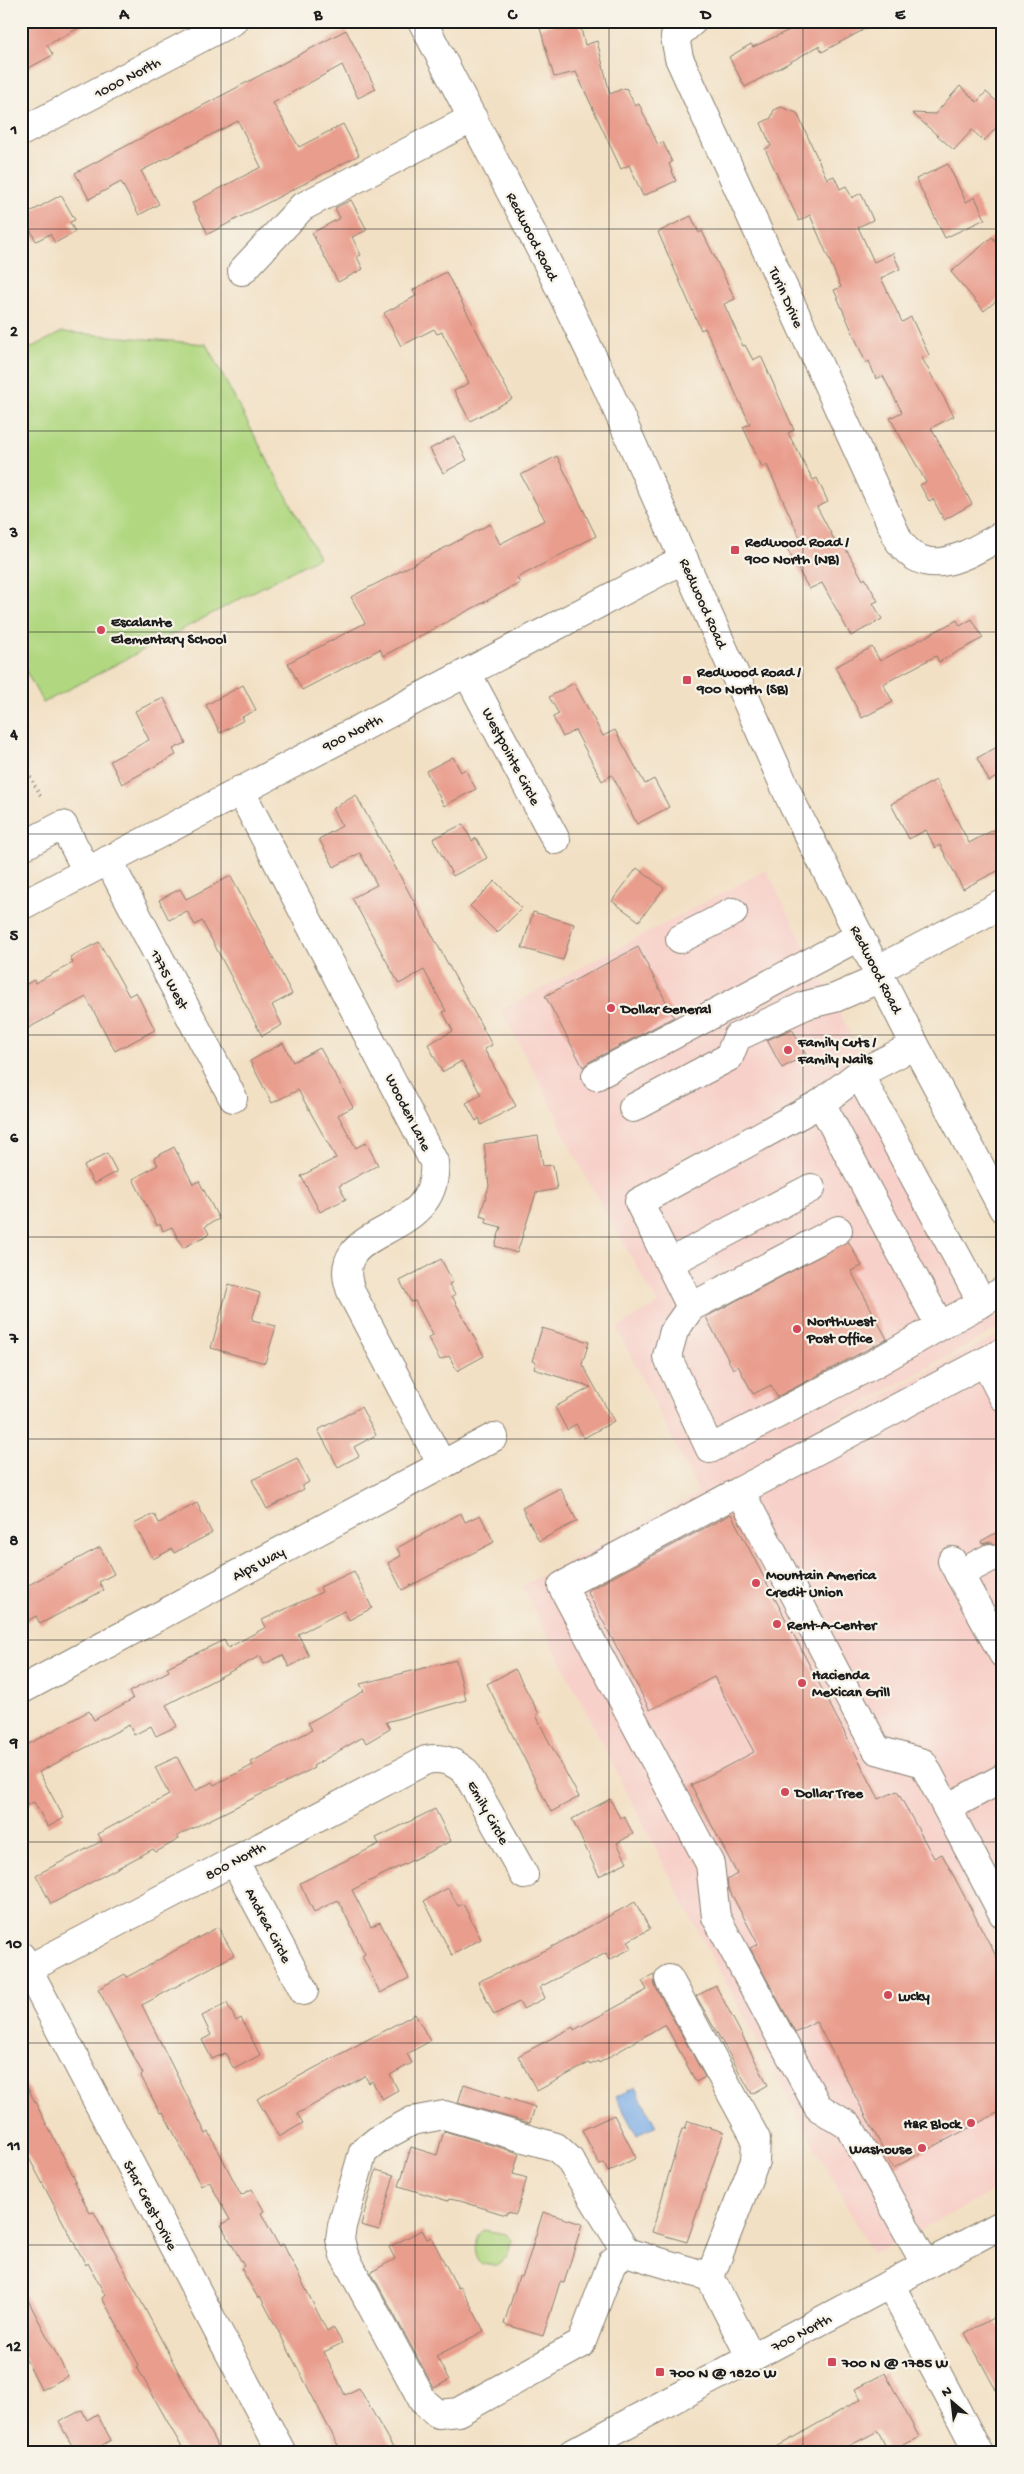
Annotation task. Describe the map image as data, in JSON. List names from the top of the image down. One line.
{"streets":{"street":["1000 North","Redwood Road","Turin Drive","900 North","Westpointe Circle","1775 West","Wooden Lane","Alps Way","Emily Circle","800 North","Andrea Circle","Star Crest Drive","700 North"]},"crossings":[["Redwood Road","900 North"],["900 North","Westpointe Circle"],["900 North","1775 West"],["900 North","Wooden Lane"],["Wooden Lane","Alps Way"],["Emily Circle","800 North"],["800 North","Andrea Circle"],["800 North","Star Crest Drive"]],"places":{"transit":["Redwood Road / 900 North (NB)","Redwood Road / 900 North (SB)","700 N @ 1785 W","700 N @ 1820 W"],"other":["Escalante Elementary School","Dollar General","Family Cuts / Family Nails","Northwest Post Office","Mountain America Credit Union","Rent-A-Center","Hacienda Mexican Grill","Dollar Tree","Lucky","H&R Block","Washouse"]},"north":"top left","grid":{"columns":["A","B","C","D","E"],"rows":["1","2","3","4","5","6","7","8","9","10","11","12"]}}
